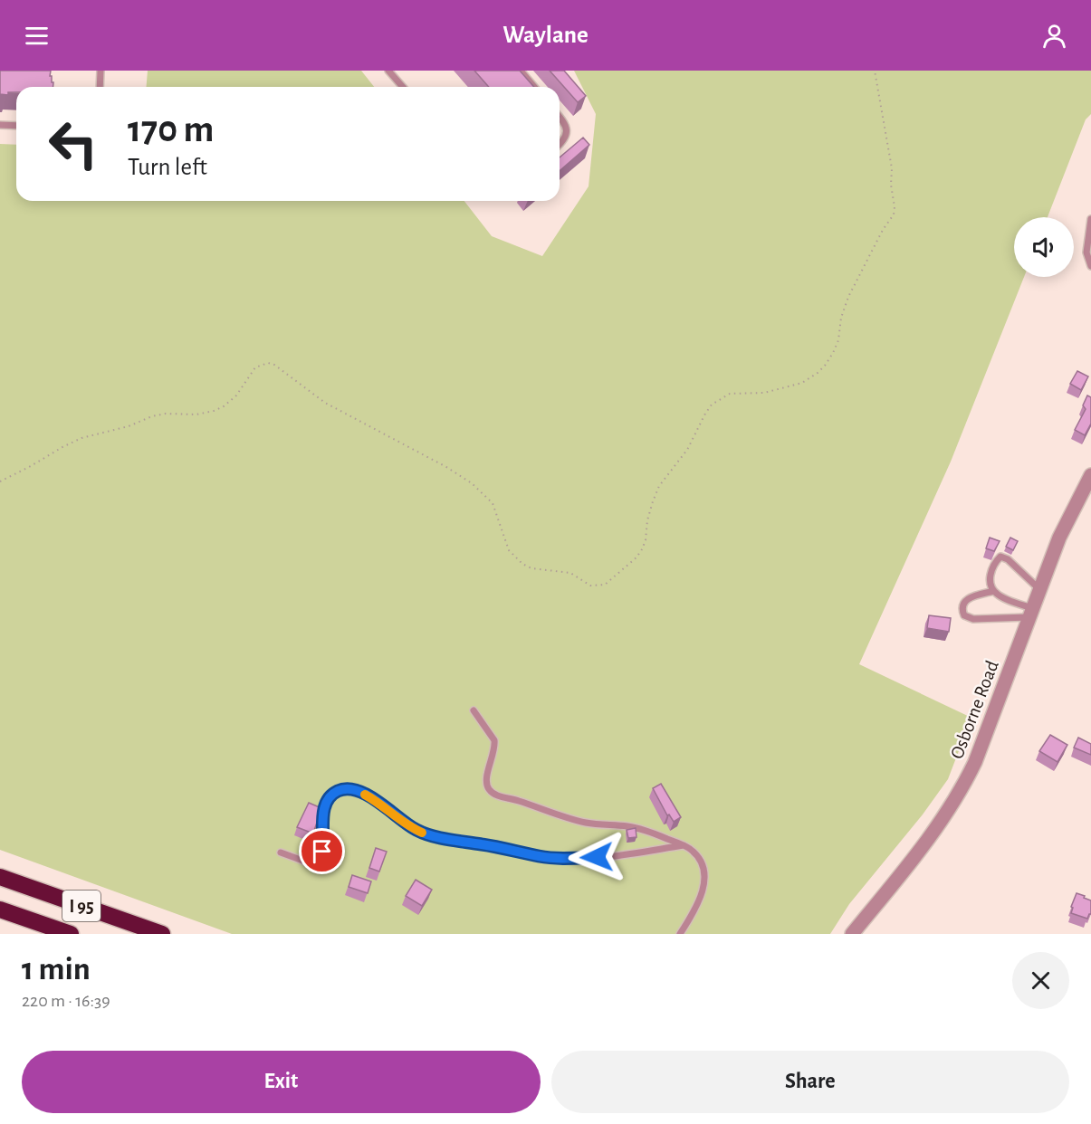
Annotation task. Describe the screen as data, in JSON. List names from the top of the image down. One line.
{"streets":{"highway":["I 95"],"street":["Osborne Road"]},"page":{"header":"Waylane","turn":["170 m","Turn left"],"heading":["1 min","220 m · 16:39"],"buttons":["Exit","Share"]}}
